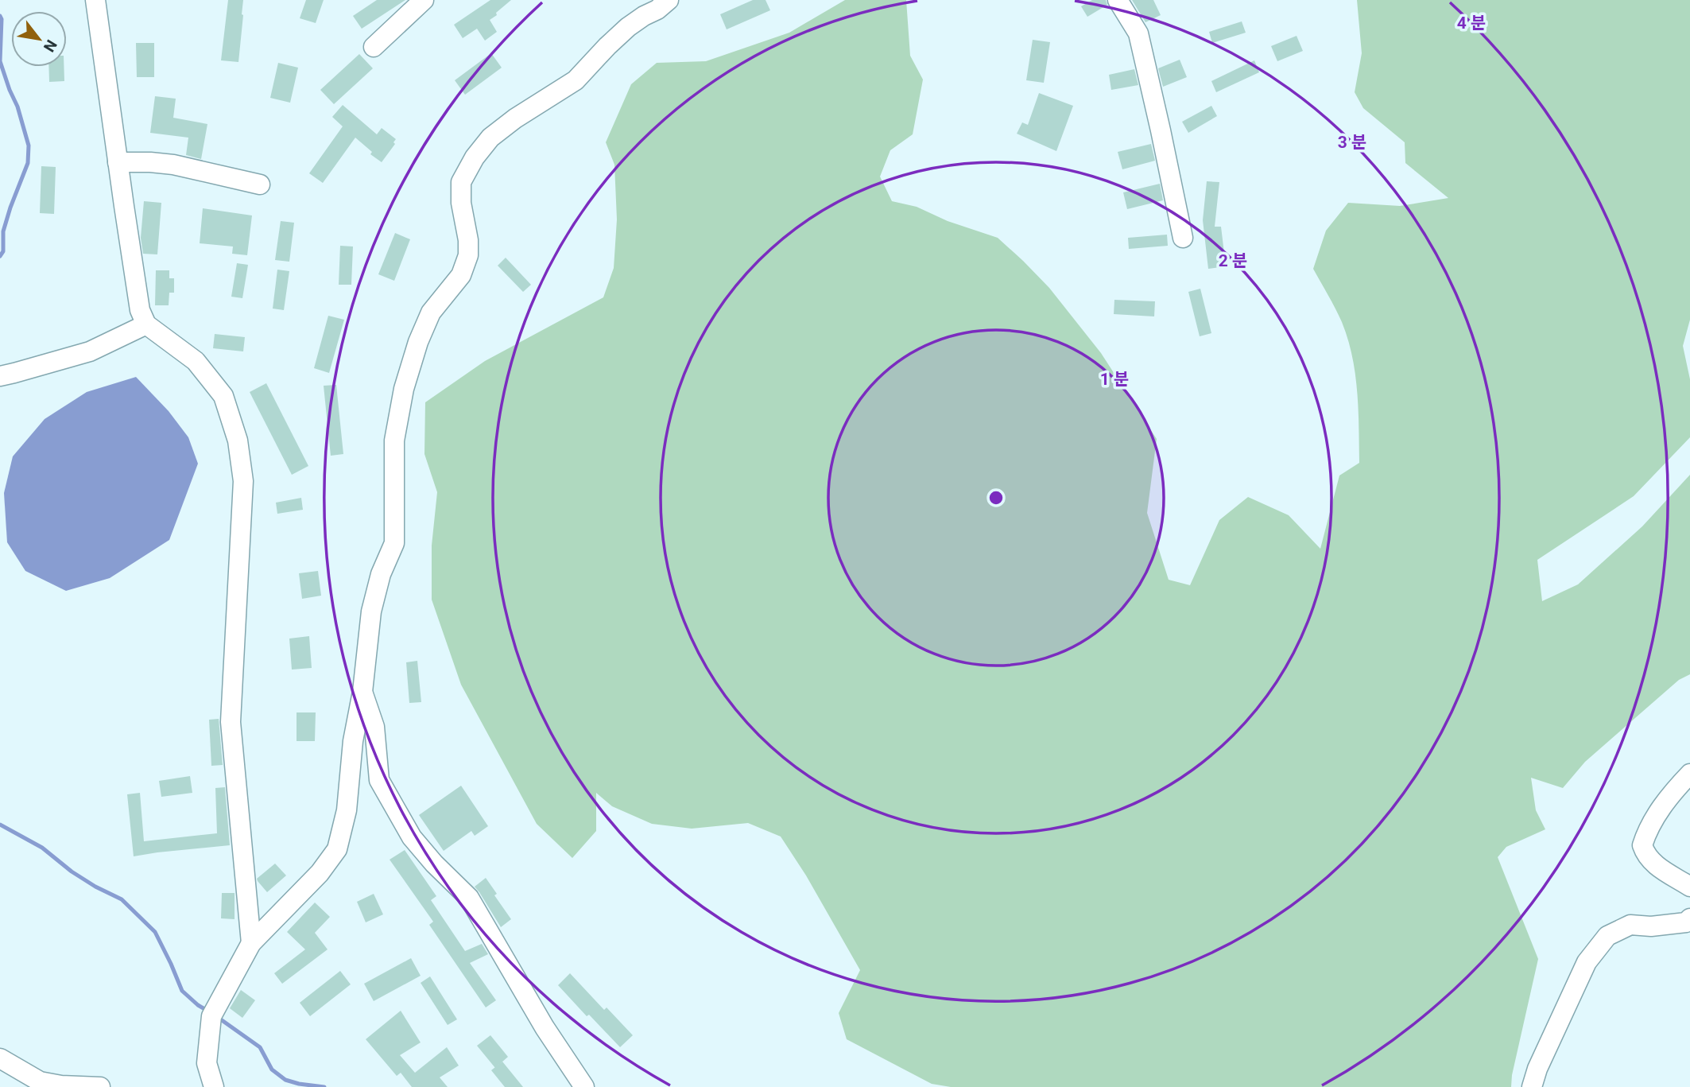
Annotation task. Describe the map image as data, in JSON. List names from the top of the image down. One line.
{"north":"bottom right","rings":["4 분","3 분","2 분","1 분"]}
